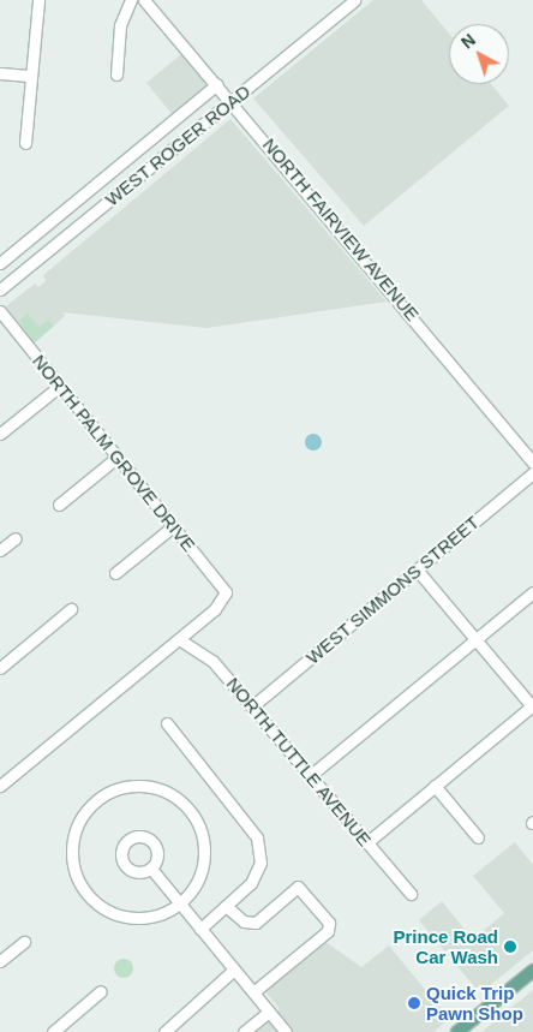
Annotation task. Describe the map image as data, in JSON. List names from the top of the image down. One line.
{"streets":{"street":["WEST ROGER ROAD","NORTH FAIRVIEW AVENUE","NORTH PALM GROVE DRIVE","WEST SIMMONS STREET","NORTH TUTTLE AVENUE"]},"crossings":[["WEST ROGER ROAD","NORTH FAIRVIEW AVENUE"],["NORTH PALM GROVE DRIVE","NORTH TUTTLE AVENUE"],["WEST SIMMONS STREET","NORTH TUTTLE AVENUE"]],"places":["Prince Road Car Wash","Quick Trip Pawn Shop"],"north":"top left"}
